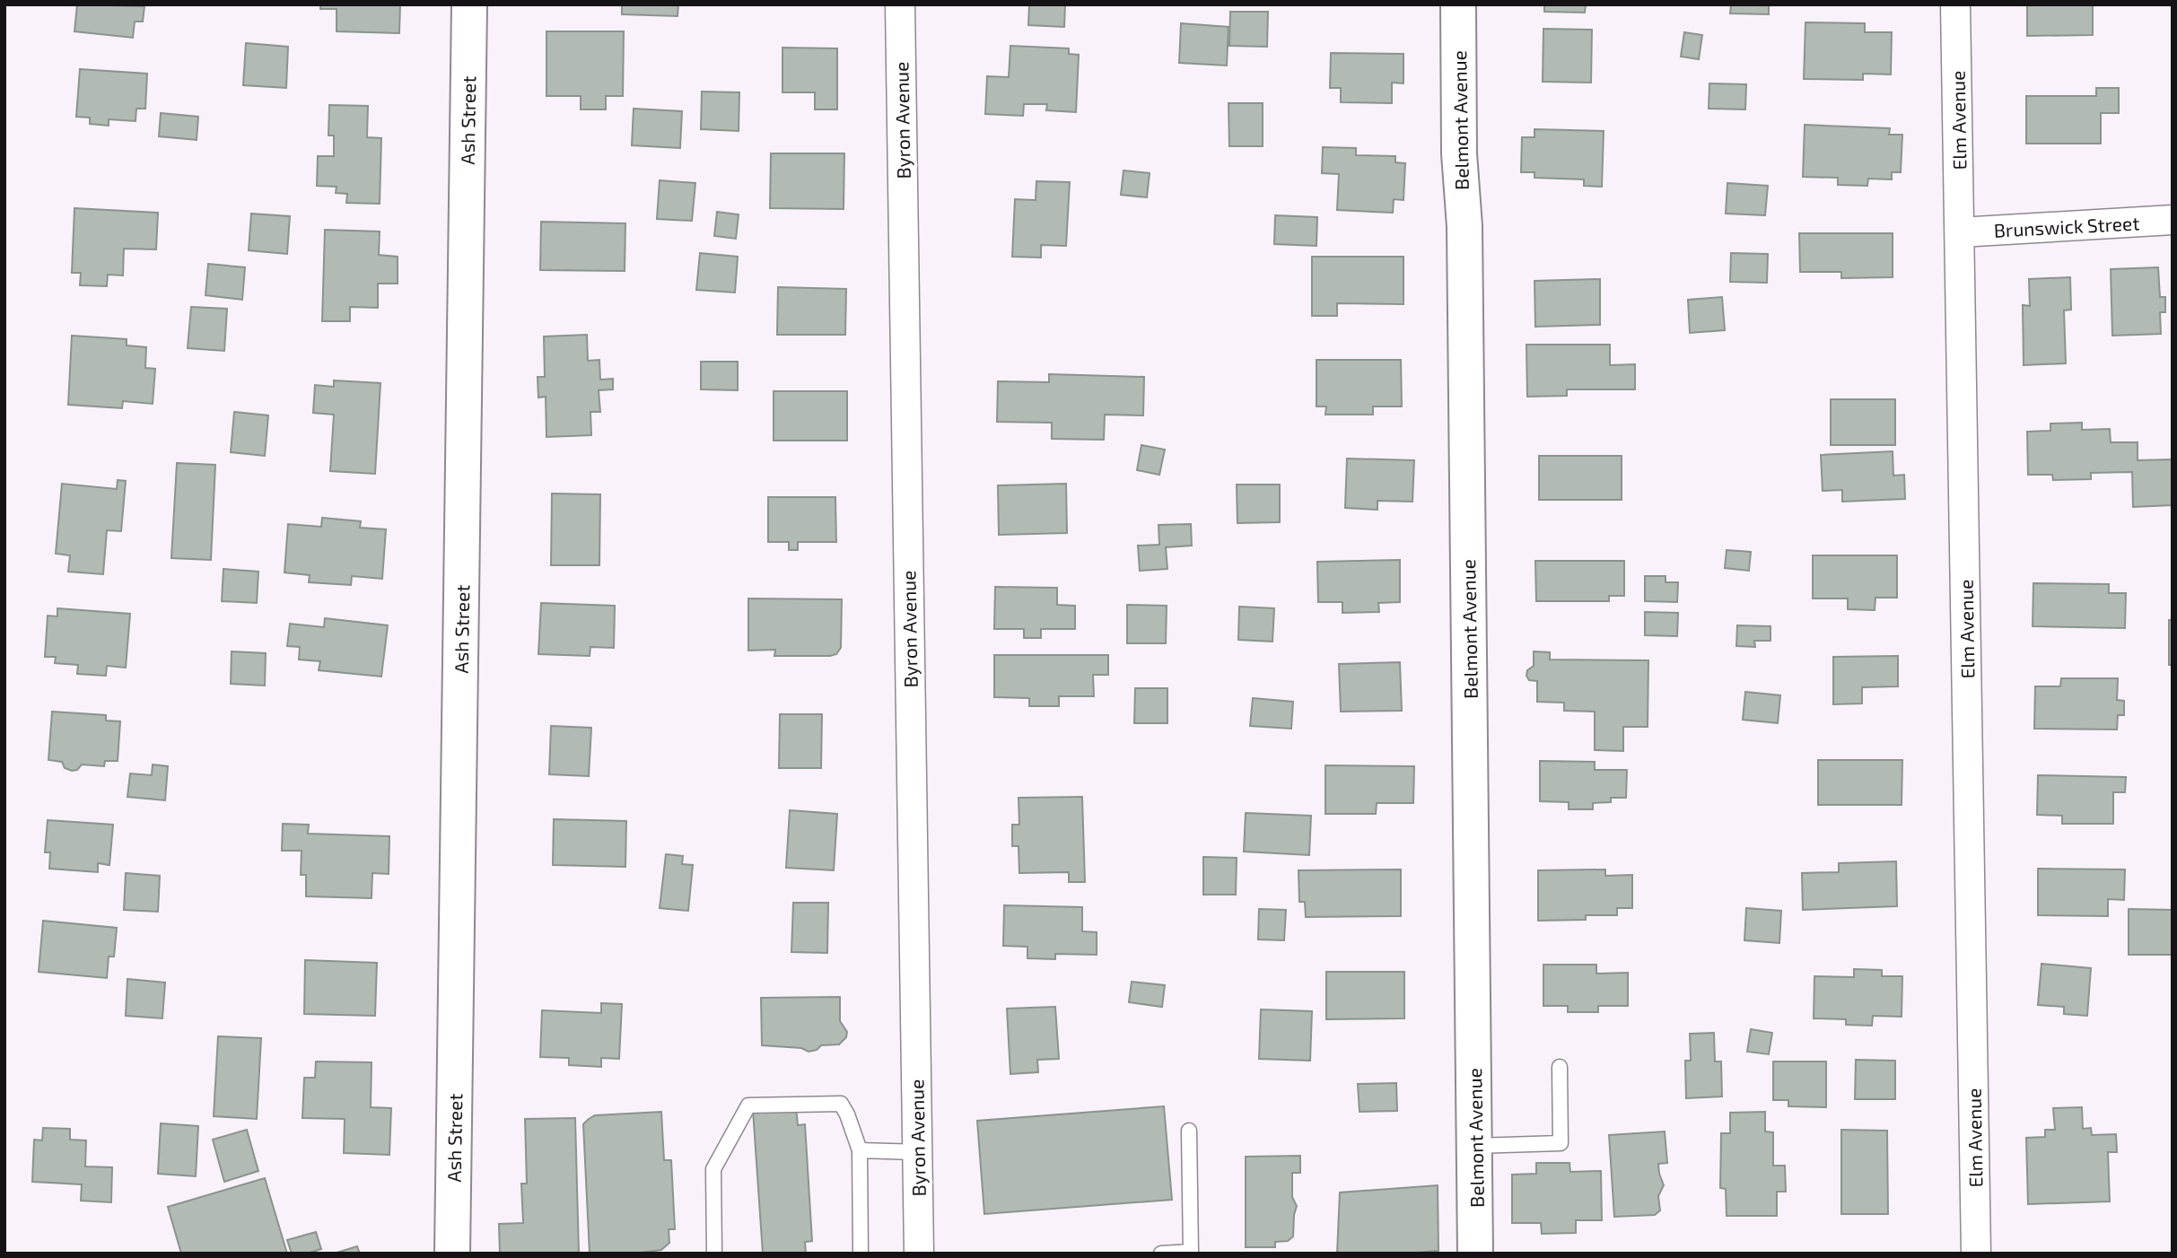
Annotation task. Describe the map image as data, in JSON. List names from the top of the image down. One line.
{"streets":{"street":["Ash Street","Byron Avenue","Belmont Avenue","Elm Avenue","Brunswick Street"]},"crossings":[["Elm Avenue","Brunswick Street"]]}
